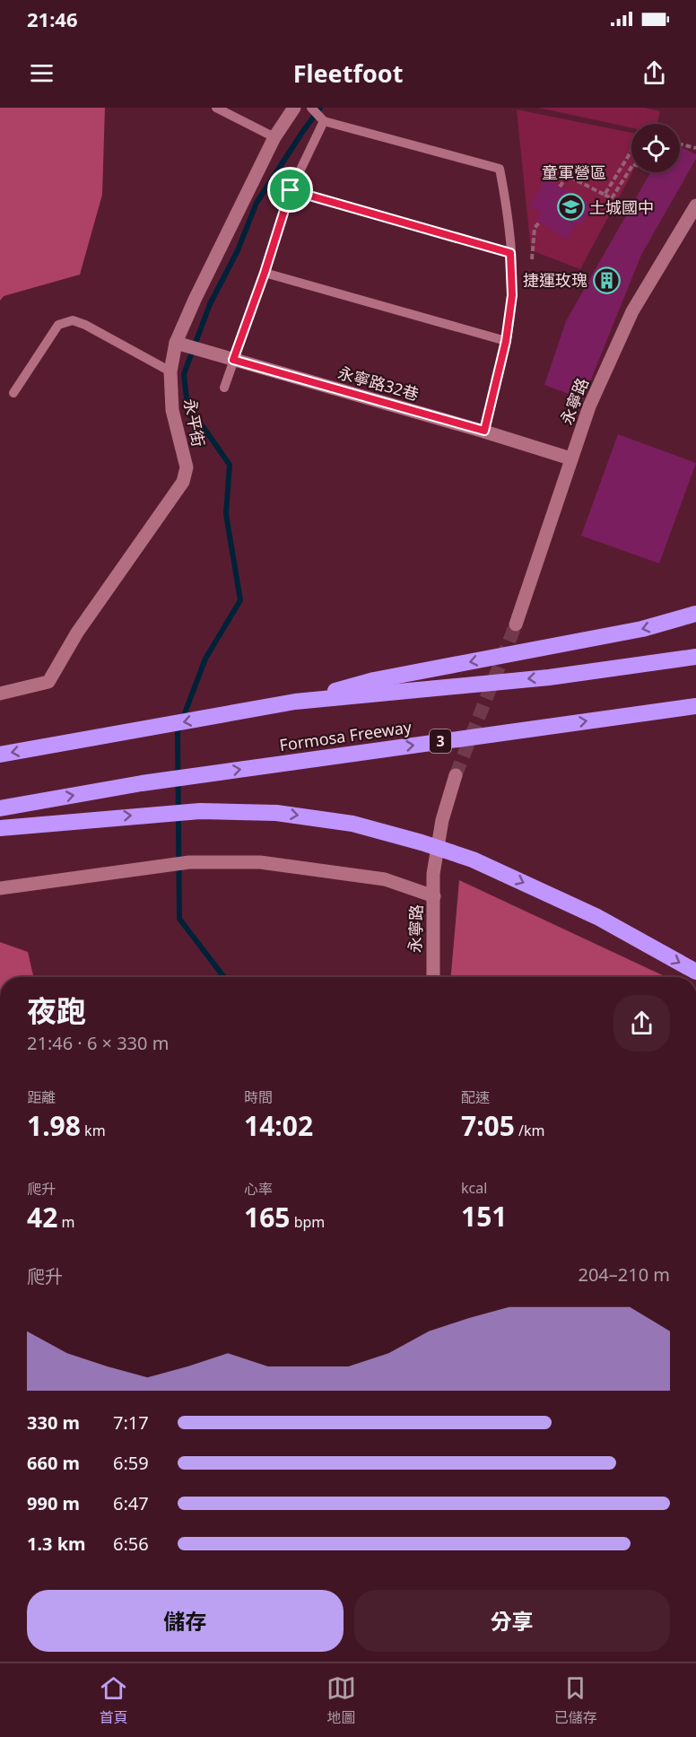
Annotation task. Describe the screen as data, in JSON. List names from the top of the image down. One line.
{"streets":{"highway":["Formosa Freeway","3"],"street":["永寧路32巷","永寧路","永平街"]},"crossings":[["永寧路32巷","永寧路"],["永寧路32巷","永平街"]],"parks":["童軍營區"],"places":{"school or university":["土城國中"],"building":["捷運玫瑰"]},"page":{"status":"21:46","header":"Fleetfoot","heading":["夜跑","21:46 · 6 × 330 m"],"stats":[["距離","1.98 km"],["時間","14:02"],["配速","7:05 /km"],["爬升","42 m"],["心率","165 bpm"],["kcal","151"]],"chart":["爬升","204–210 m"],"list":[{"name":"330 m","note":"7:17"},{"name":"660 m","note":"6:59"},{"name":"990 m","note":"6:47"},{"name":"1.3 km","note":"6:56"}],"buttons":["儲存","分享"],"tabs":["首頁","地圖","已儲存"]}}
